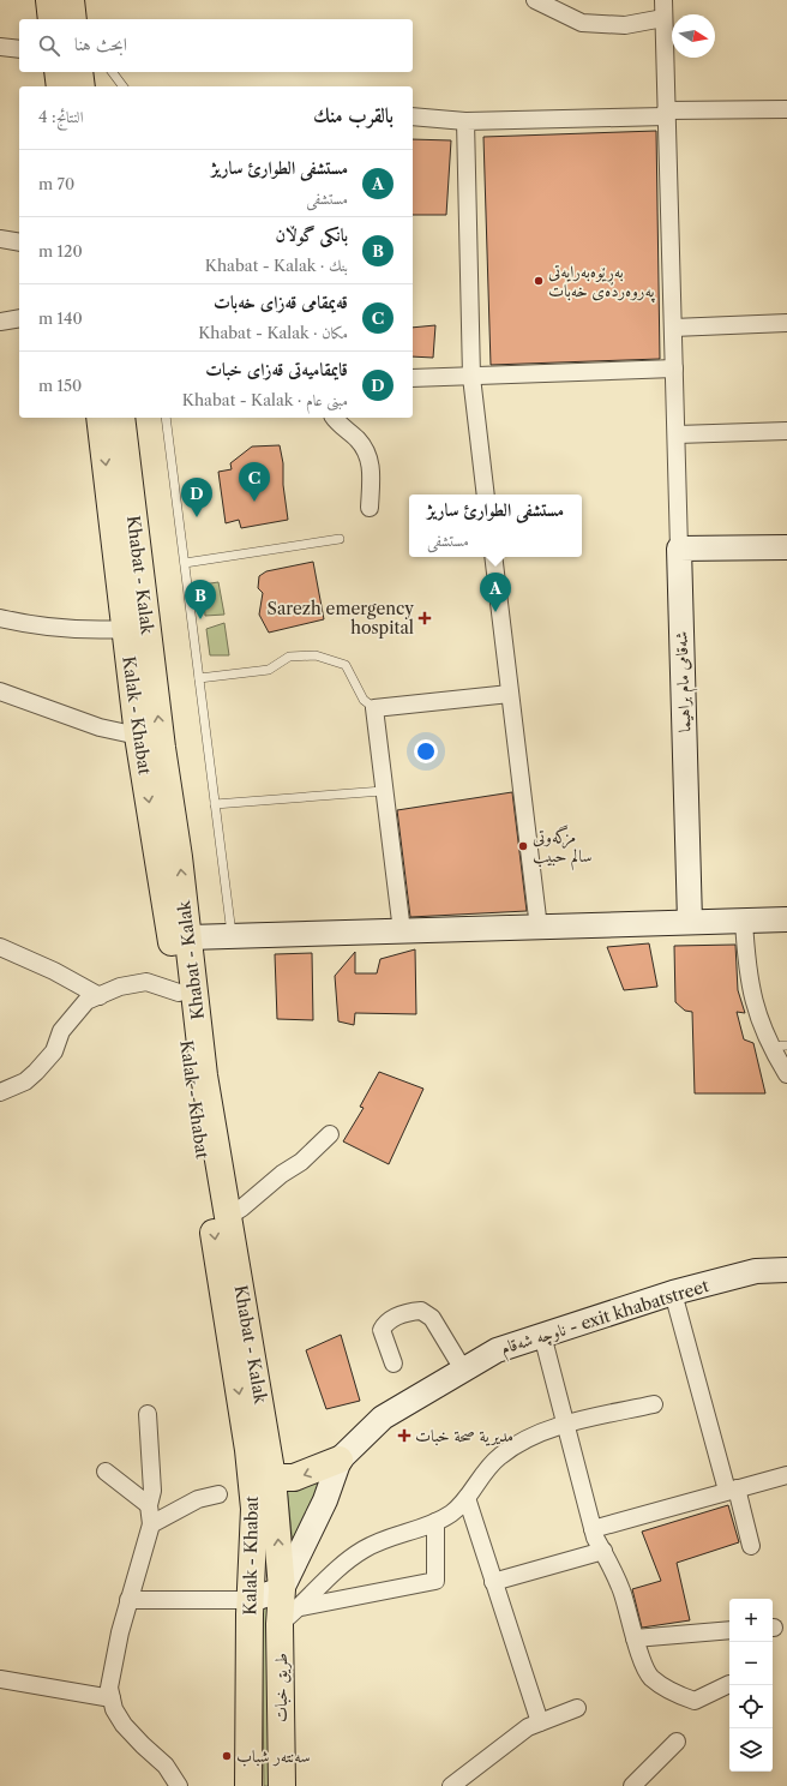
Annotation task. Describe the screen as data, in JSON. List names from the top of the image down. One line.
{"streets":{"main road":["Khabat - Kalak","Kalak - Khabat","طريق خبات"],"street":["شەقامی مام براهیما","ناوچە شەقام - exit khabatstreet"]},"crossings":[["Khabat - Kalak","ناوچە شەقام - exit khabatstreet"],["Khabat - Kalak","طريق خبات"],["ناوچە شەقام - exit khabatstreet","طريق خبات"]],"one_way":["Khabat - Kalak","Kalak - Khabat"],"places":{"other":["بەڕێوەبەرایەتی پەروەردەی خەبات","مزگەوتی سالم حبیب","سەنتەر شباب"],"health":["Sarezh emergency hospital","مديرية صحة خبات"]},"north":"right","page":{"search":"ابحث هنا","heading":["بالقرب منك","النتائج: 4"],"list":[{"mark":"A","name":"مستشفى الطوارئ ساريژ","note":"مستشفى","value":"70 m"},{"mark":"B","name":"بانکی گوڵان","note":"بنك · Khabat - Kalak","value":"120 m"},{"mark":"C","name":"قەیمقامی قەزای خەبات","note":"مكان · Khabat - Kalak","value":"140 m"},{"mark":"D","name":"قایمقامیەتى قەزای خبات","note":"مبنى عام · Khabat - Kalak","value":"150 m"}],"pins":["C","D","A","B"],"popup":["مستشفى الطوارئ ساريژ","مستشفى"],"map_buttons":["+","−"]}}
